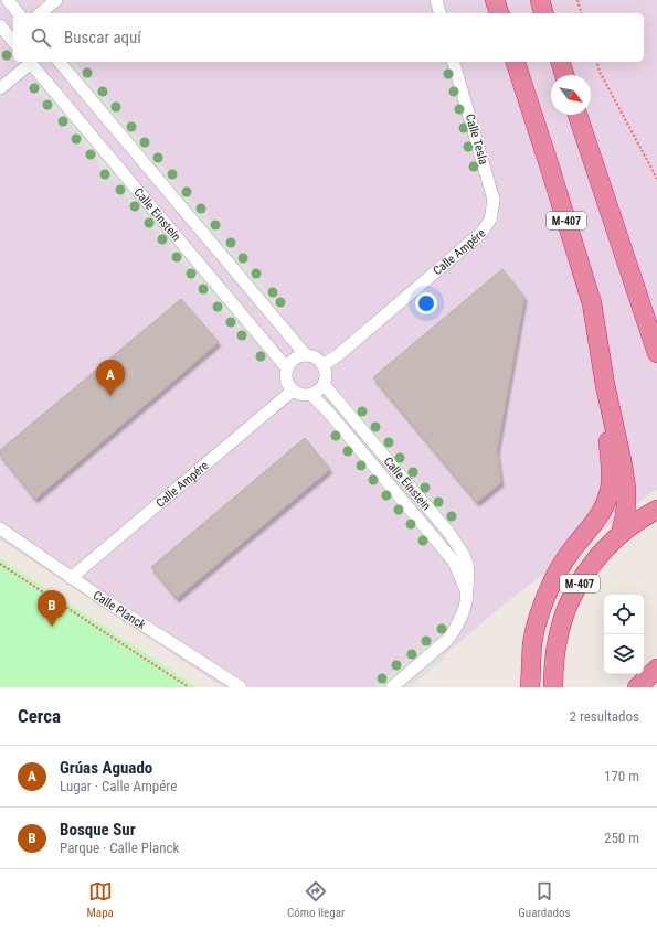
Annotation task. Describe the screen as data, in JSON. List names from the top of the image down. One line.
{"streets":{"highway":["M-407"],"street":["Calle Tesla","Calle Einstein","Calle Ampére","Calle Planck"]},"crossings":[["Calle Tesla","Calle Ampére"],["Calle Einstein","Calle Ampére"],["Calle Ampére","Calle Planck"]],"north":"bottom right","page":{"search":"Buscar aquí","pins":["A","B"],"heading":["Cerca","2 resultados"],"list":[{"mark":"A","name":"Grúas Aguado","note":"Lugar · Calle Ampére","value":"170 m"},{"mark":"B","name":"Bosque Sur","note":"Parque · Calle Planck","value":"250 m"}],"nav":["Mapa","Cómo llegar","Guardados"]}}
